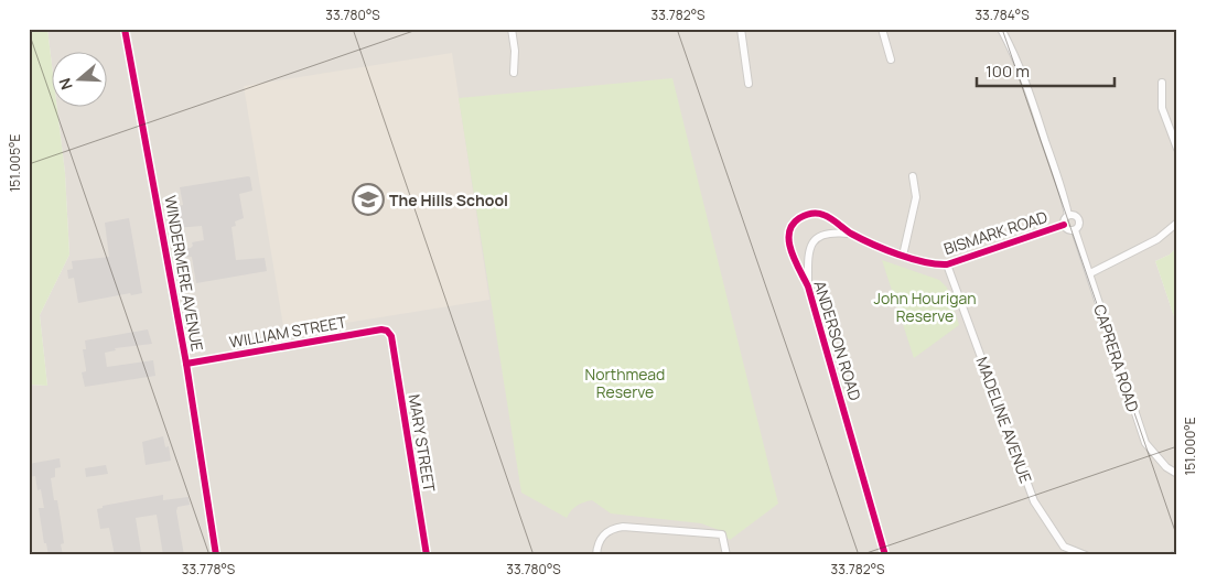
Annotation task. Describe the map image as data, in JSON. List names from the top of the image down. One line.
{"streets":{"street":["BISMARK ROAD","WINDERMERE AVENUE","WILLIAM STREET","ANDERSON ROAD","CAPRERA ROAD","MADELINE AVENUE","MARY STREET"]},"crossings":[["BISMARK ROAD","ANDERSON ROAD"],["BISMARK ROAD","CAPRERA ROAD"],["BISMARK ROAD","MADELINE AVENUE"],["WINDERMERE AVENUE","WILLIAM STREET"],["WILLIAM STREET","MARY STREET"]],"parks":["John Hourigan Reserve","Northmead Reserve"],"places":{"school or university":["The Hills School"]},"scale_bar":"100 m","north":"left","coordinates":["33.780°S","33.782°S","33.784°S","151.005°E","151.000°E","33.778°S"]}
